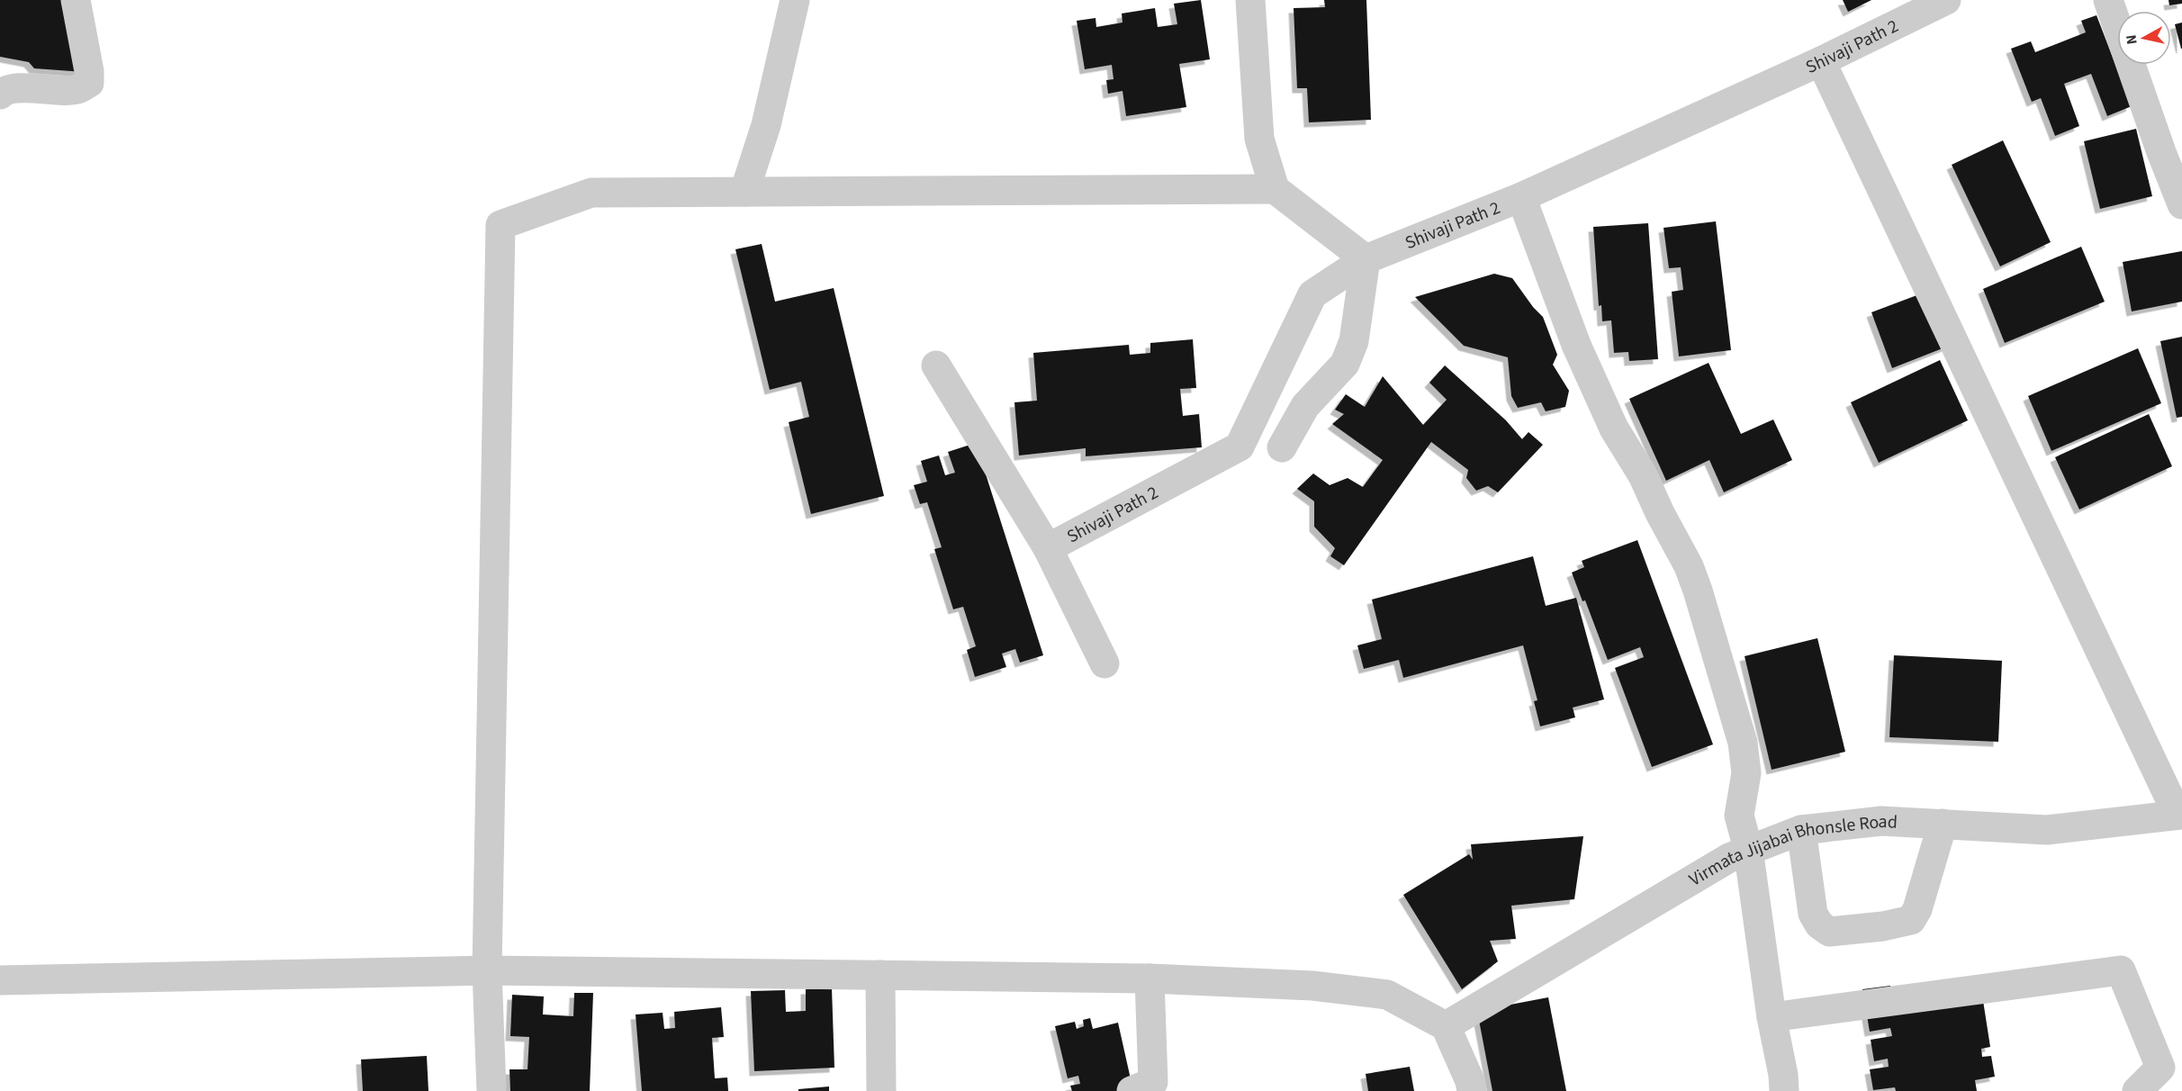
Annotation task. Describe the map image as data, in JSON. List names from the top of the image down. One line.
{"streets":{"street":["Shivaji Path 2","Virmata Jijabai Bhonsle Road"]},"north":"left"}
